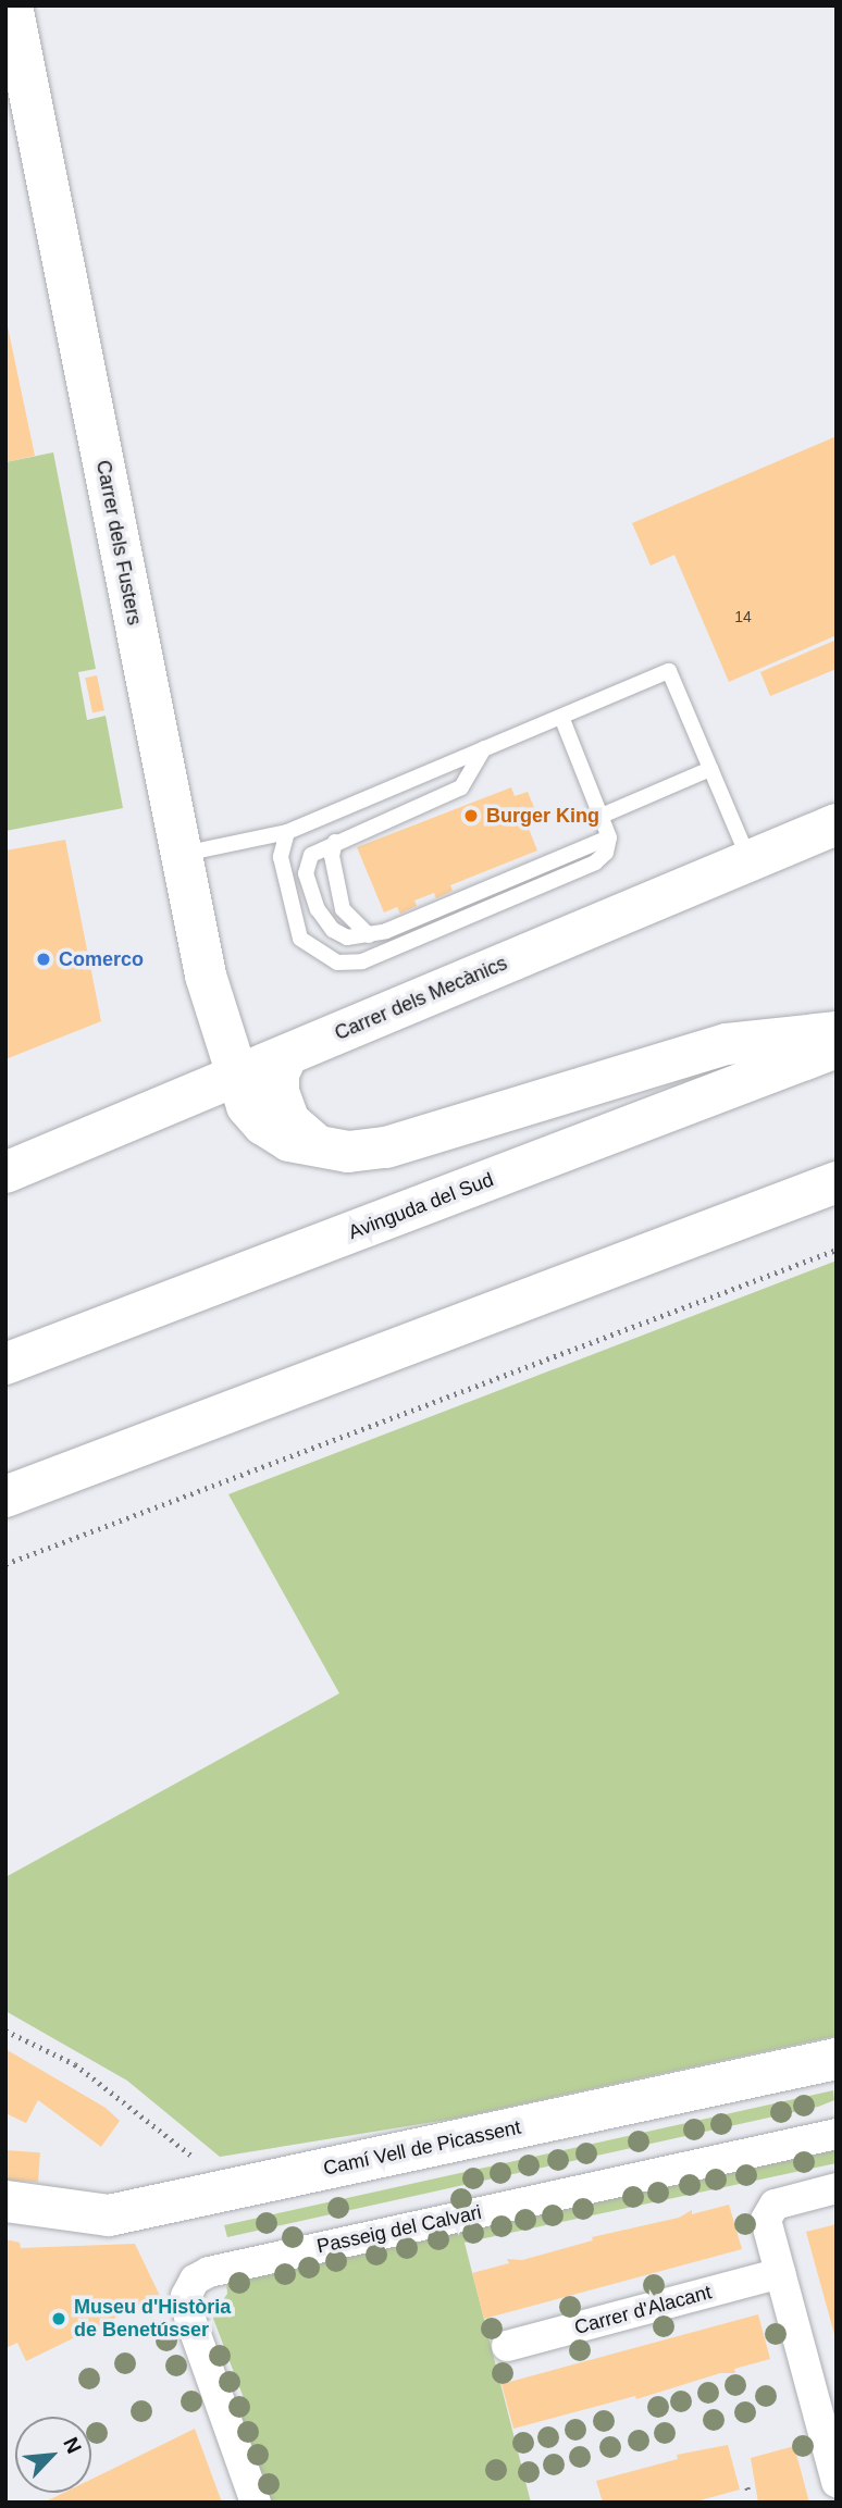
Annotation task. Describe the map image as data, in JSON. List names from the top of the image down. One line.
{"streets":{"street":["Carrer dels Fusters","Carrer dels Mecànics","Avinguda del Sud","Camí Vell de Picassent","Passeig del Calvari","Carrer d'Alacant"]},"crossings":[["Carrer dels Fusters","Carrer dels Mecànics"]],"places":["Burger King","Comerco","Museu d'Història de Benetússer"],"house_numbers":["14"],"north":"top right"}
